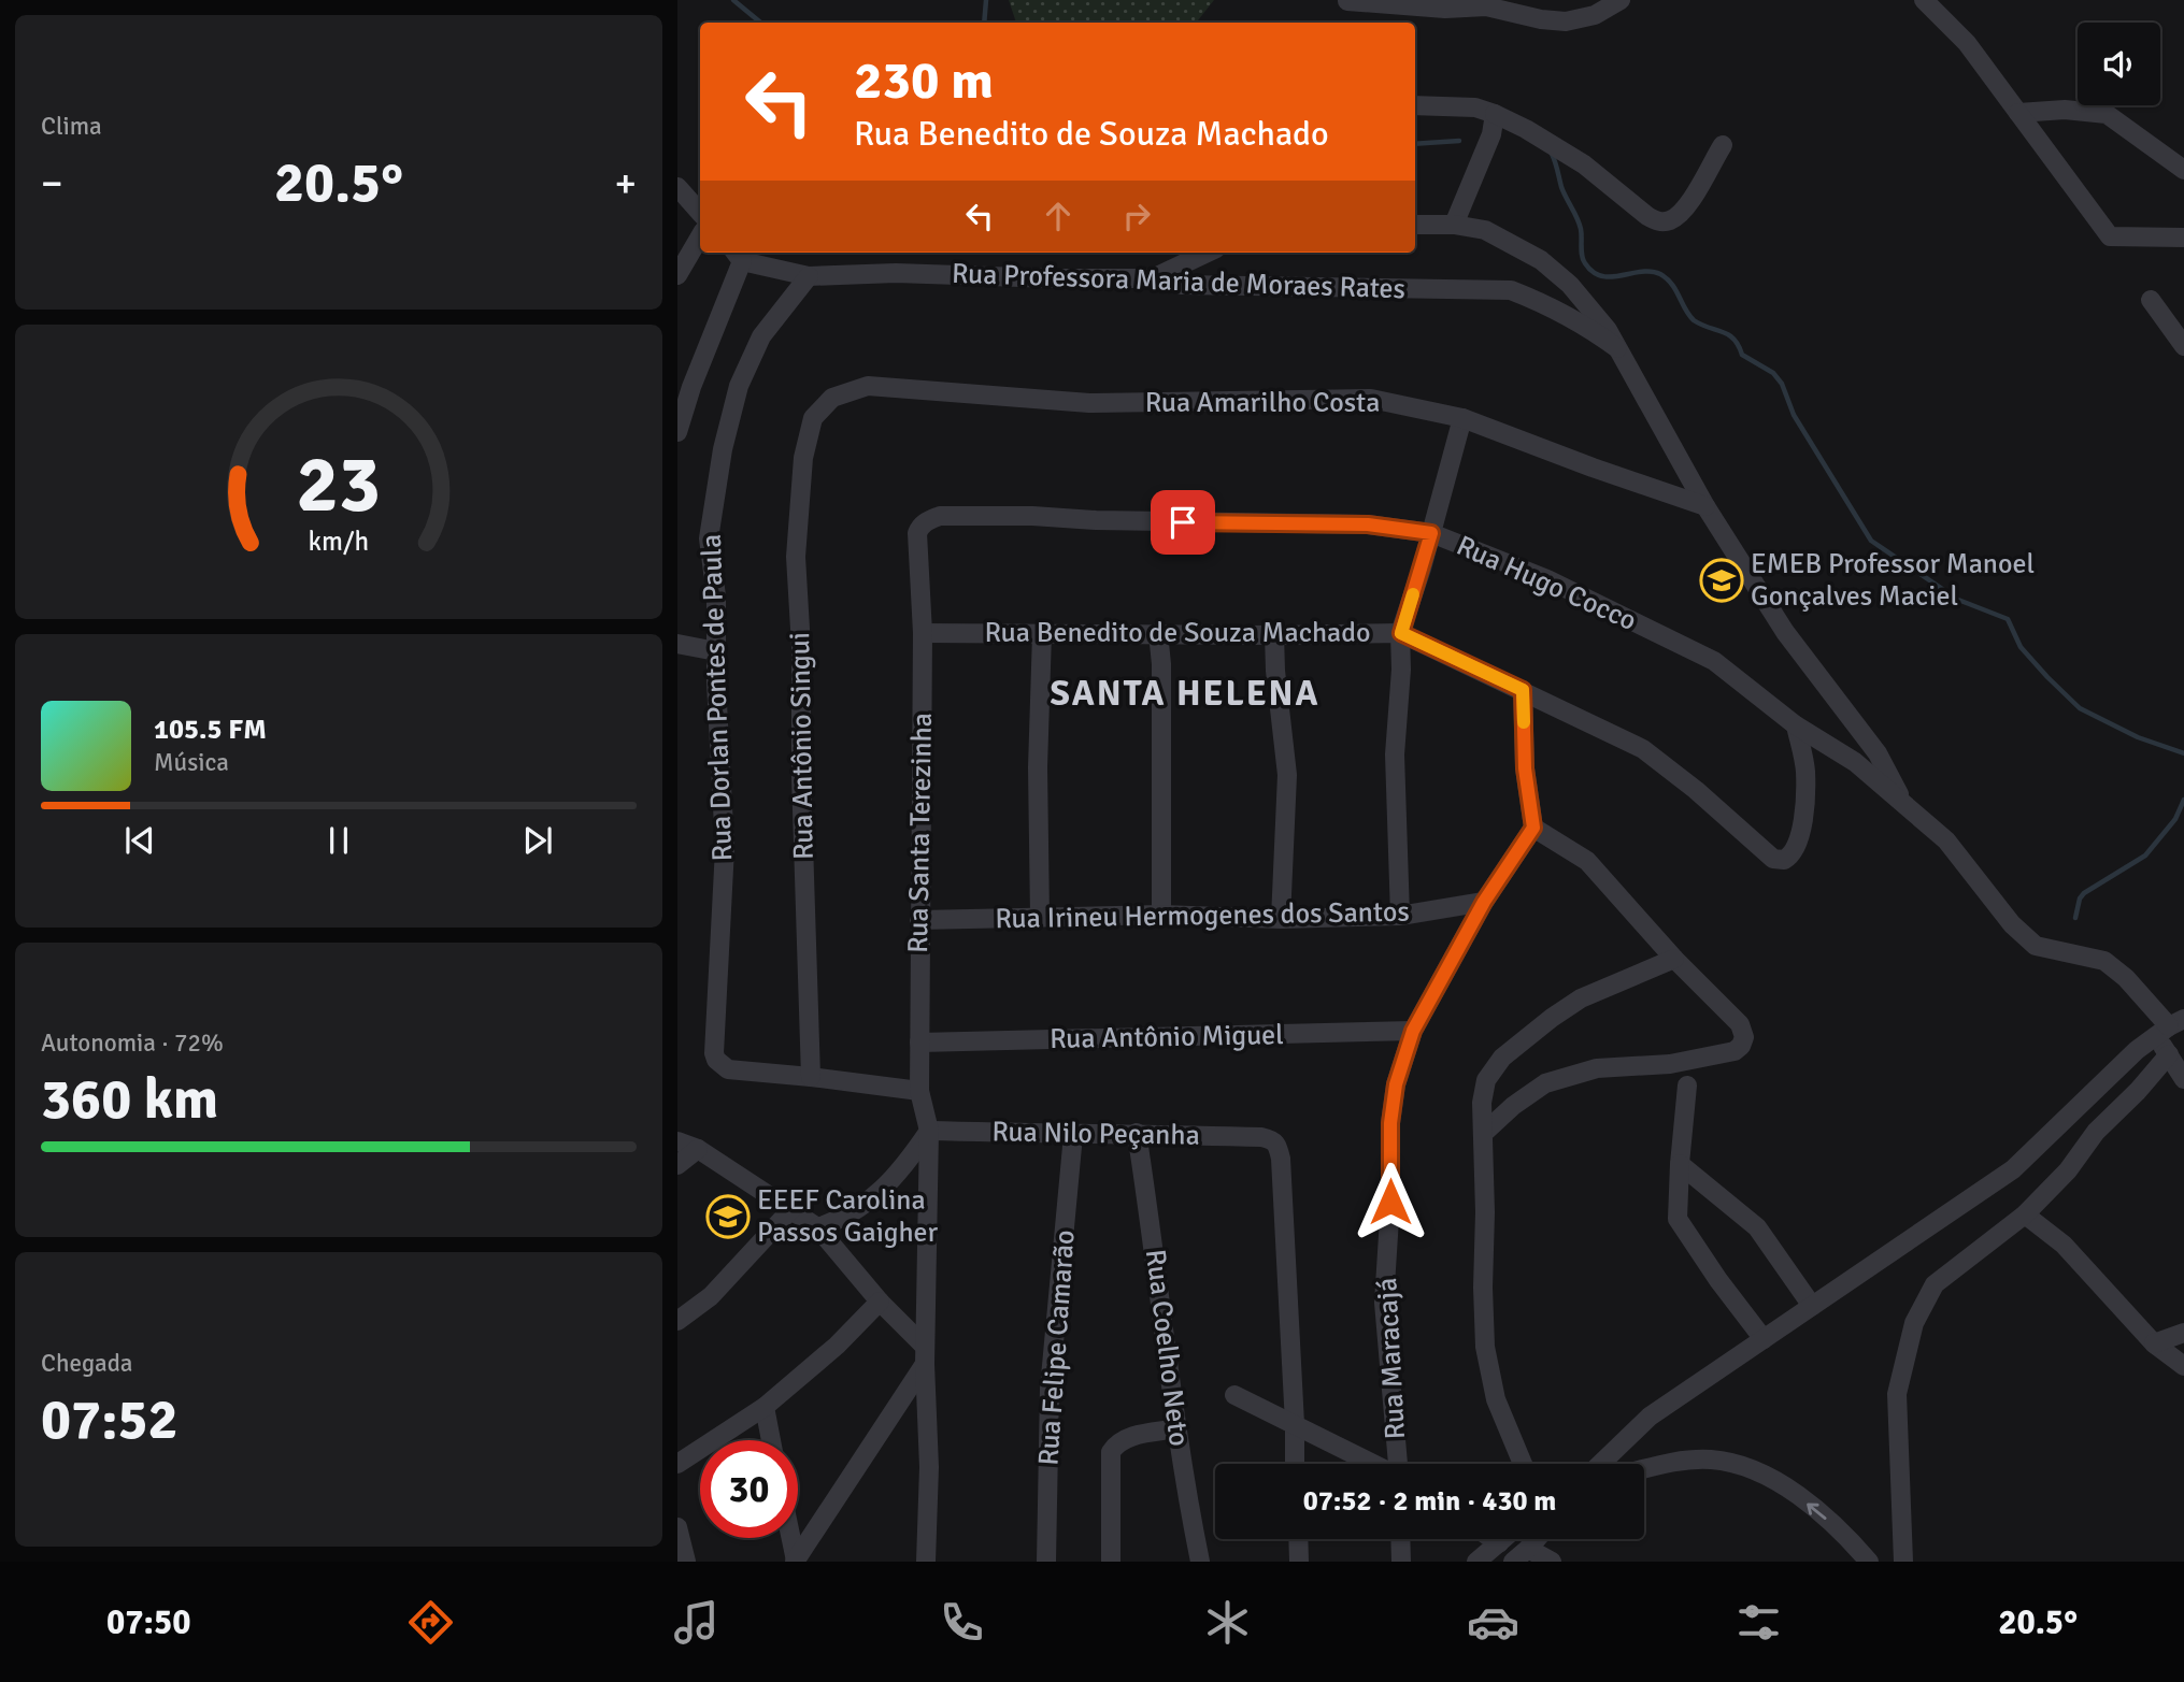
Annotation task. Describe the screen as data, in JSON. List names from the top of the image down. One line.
{"streets":{"street":["Rua Professora Maria de Moraes Rates","Rua Amarilho Costa","Rua Hugo Cocco","Rua Benedito de Souza Machado","Rua Dorlan Pontes de Paula","Rua Antônio Singui","Rua Santa Terezinha","Rua Irineu Hermogenes dos Santos","Rua Antônio Miguel","Rua Nilo Peçanha","Rua Felipe Camarão","Rua Coelho Neto","Rua Maracajá"]},"crossings":[["Rua Professora Maria de Moraes Rates","Rua Dorlan Pontes de Paula"],["Rua Amarilho Costa","Rua Antônio Singui"],["Rua Hugo Cocco","Rua Benedito de Souza Machado"],["Rua Hugo Cocco","Rua Santa Terezinha"],["Rua Benedito de Souza Machado","Rua Santa Terezinha"],["Rua Dorlan Pontes de Paula","Rua Antônio Singui"],["Rua Santa Terezinha","Rua Irineu Hermogenes dos Santos"],["Rua Santa Terezinha","Rua Antônio Miguel"],["Rua Santa Terezinha","Rua Nilo Peçanha"],["Rua Irineu Hermogenes dos Santos","Rua Maracajá"],["Rua Antônio Miguel","Rua Maracajá"],["Rua Nilo Peçanha","Rua Felipe Camarão"],["Rua Nilo Peçanha","Rua Coelho Neto"]],"districts":["SANTA HELENA"],"places":{"school or university":["EMEB Professor Manoel Gonçalves Maciel","EEEF Carolina Passos Gaigher"]},"page":{"tile":["Clima",["Autonomia · 72%","360 km"],["Chegada","07:52"]],"turn":["230 m","Rua Benedito de Souza Machado"],"heat":["−","20.5°","+"],"song":["105.5 FM","Música"],"limit":"30","trip":"07:52 · 2 min · 430 m","tabs":["07:50","20.5°"],"gauge":["23","km/h"]}}
